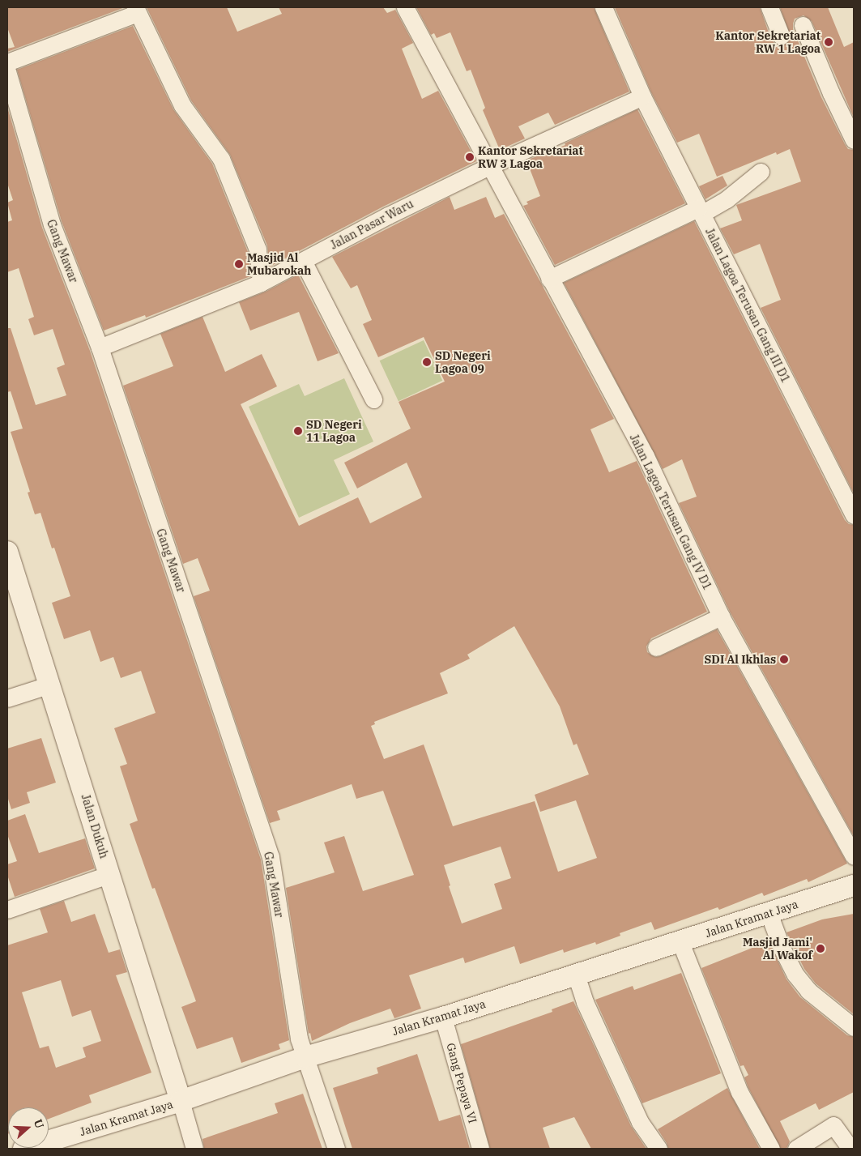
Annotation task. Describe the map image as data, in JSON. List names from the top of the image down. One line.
{"streets":{"street":["Jalan Pasar Waru","Gang Mawar","Jalan Lagoa Terusan Gang III D1","Jalan Lagoa Terusan Gang IV D1","Jalan Dukuh","Jalan Kramat Jaya","Gang Pepaya VI"]},"crossings":[["Jalan Pasar Waru","Gang Mawar"],["Jalan Pasar Waru","Jalan Lagoa Terusan Gang III D1"],["Jalan Pasar Waru","Jalan Lagoa Terusan Gang IV D1"],["Gang Mawar","Jalan Kramat Jaya"],["Jalan Dukuh","Jalan Kramat Jaya"],["Jalan Kramat Jaya","Gang Pepaya VI"]],"places":["Kantor Sekretariat RW 1 Lagoa","Kantor Sekretariat RW 3 Lagoa","Masjid Al Mubarokah","SD Negeri Lagoa 09","SD Negeri 11 Lagoa","SDI Al Ikhlas","Masjid Jami' Al Wakof"],"north":"right"}
